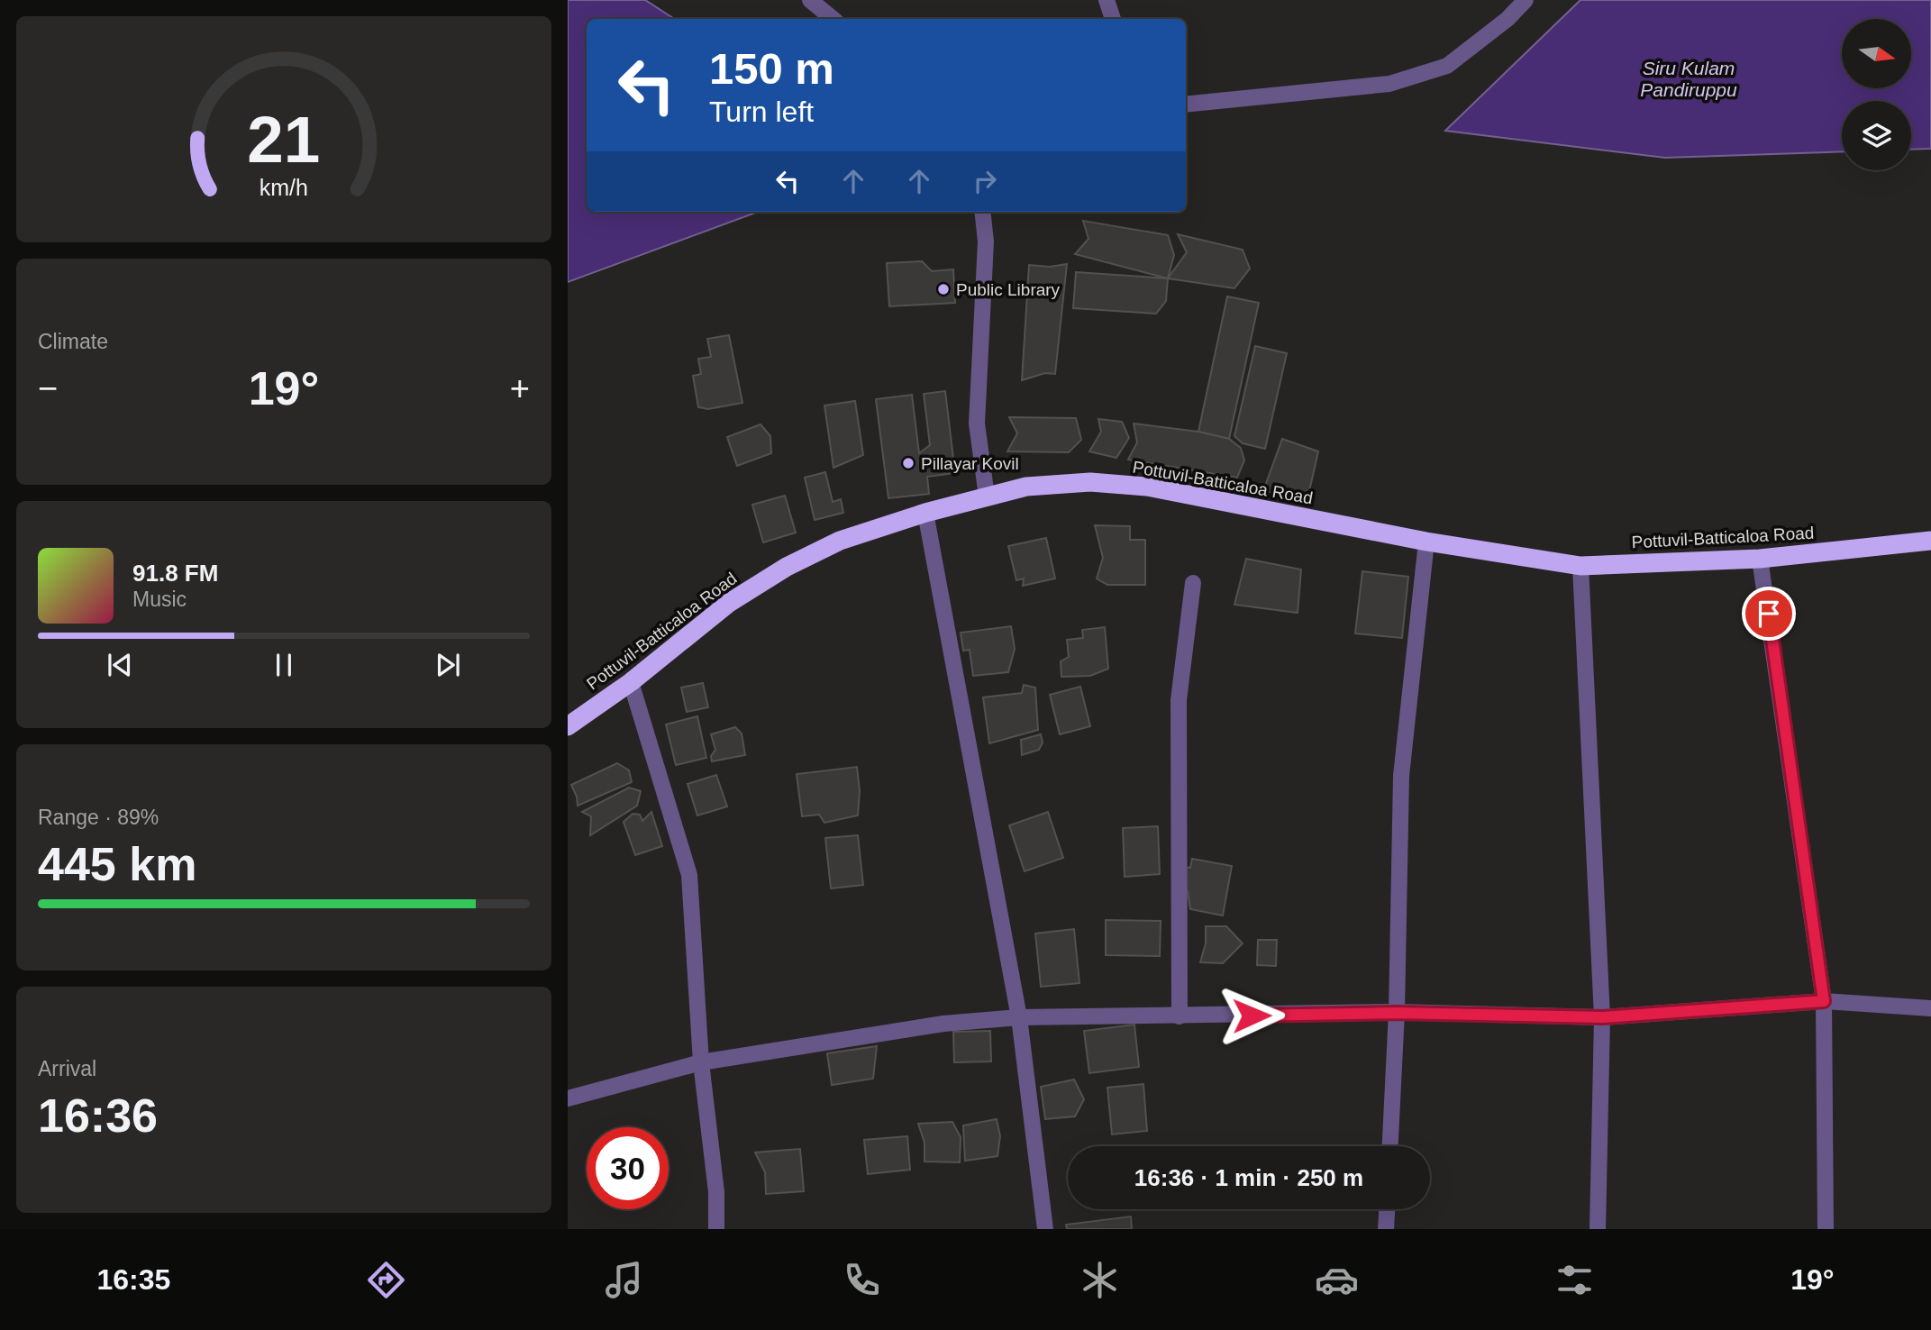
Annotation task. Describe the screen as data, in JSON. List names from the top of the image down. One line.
{"streets":{"highway":["Pottuvil-Batticaloa Road"]},"water":["Siru Kulam Pandiruppu"],"places":["Public Library","Pillayar Kovil"],"north":"right","page":{"turn":["150 m","Turn left"],"tile":["Climate",["Range · 89%","445 km"],["Arrival","16:36"]],"heat":["−","19°","+"],"song":["91.8 FM","Music"],"limit":"30","trip":"16:36 · 1 min · 250 m","tabs":["16:35","19°"],"gauge":["21","km/h"]}}
